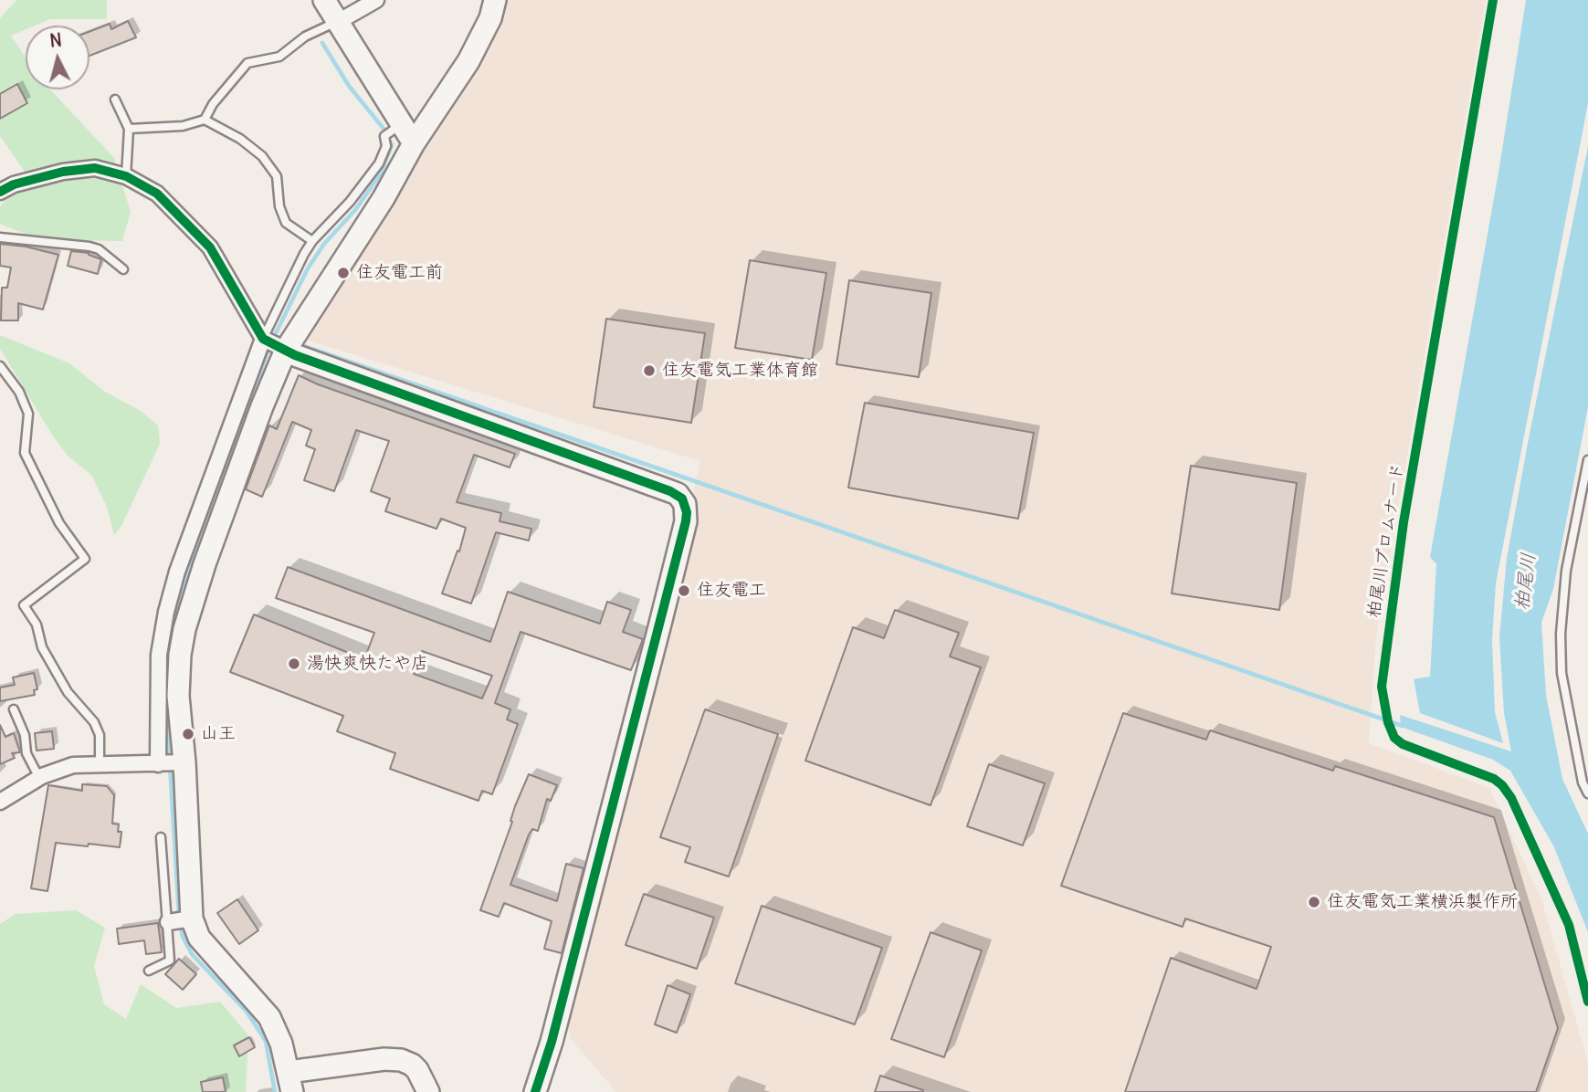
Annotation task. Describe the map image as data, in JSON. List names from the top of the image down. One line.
{"streets":{"cycle path":["柏尾川プロムナード"]},"water":["柏尾川"],"places":["住友電工前","住友電気工業体育館","住友電工","湯快爽快たや店","山王","住友電気工業横浜製作所"],"north":"top"}
